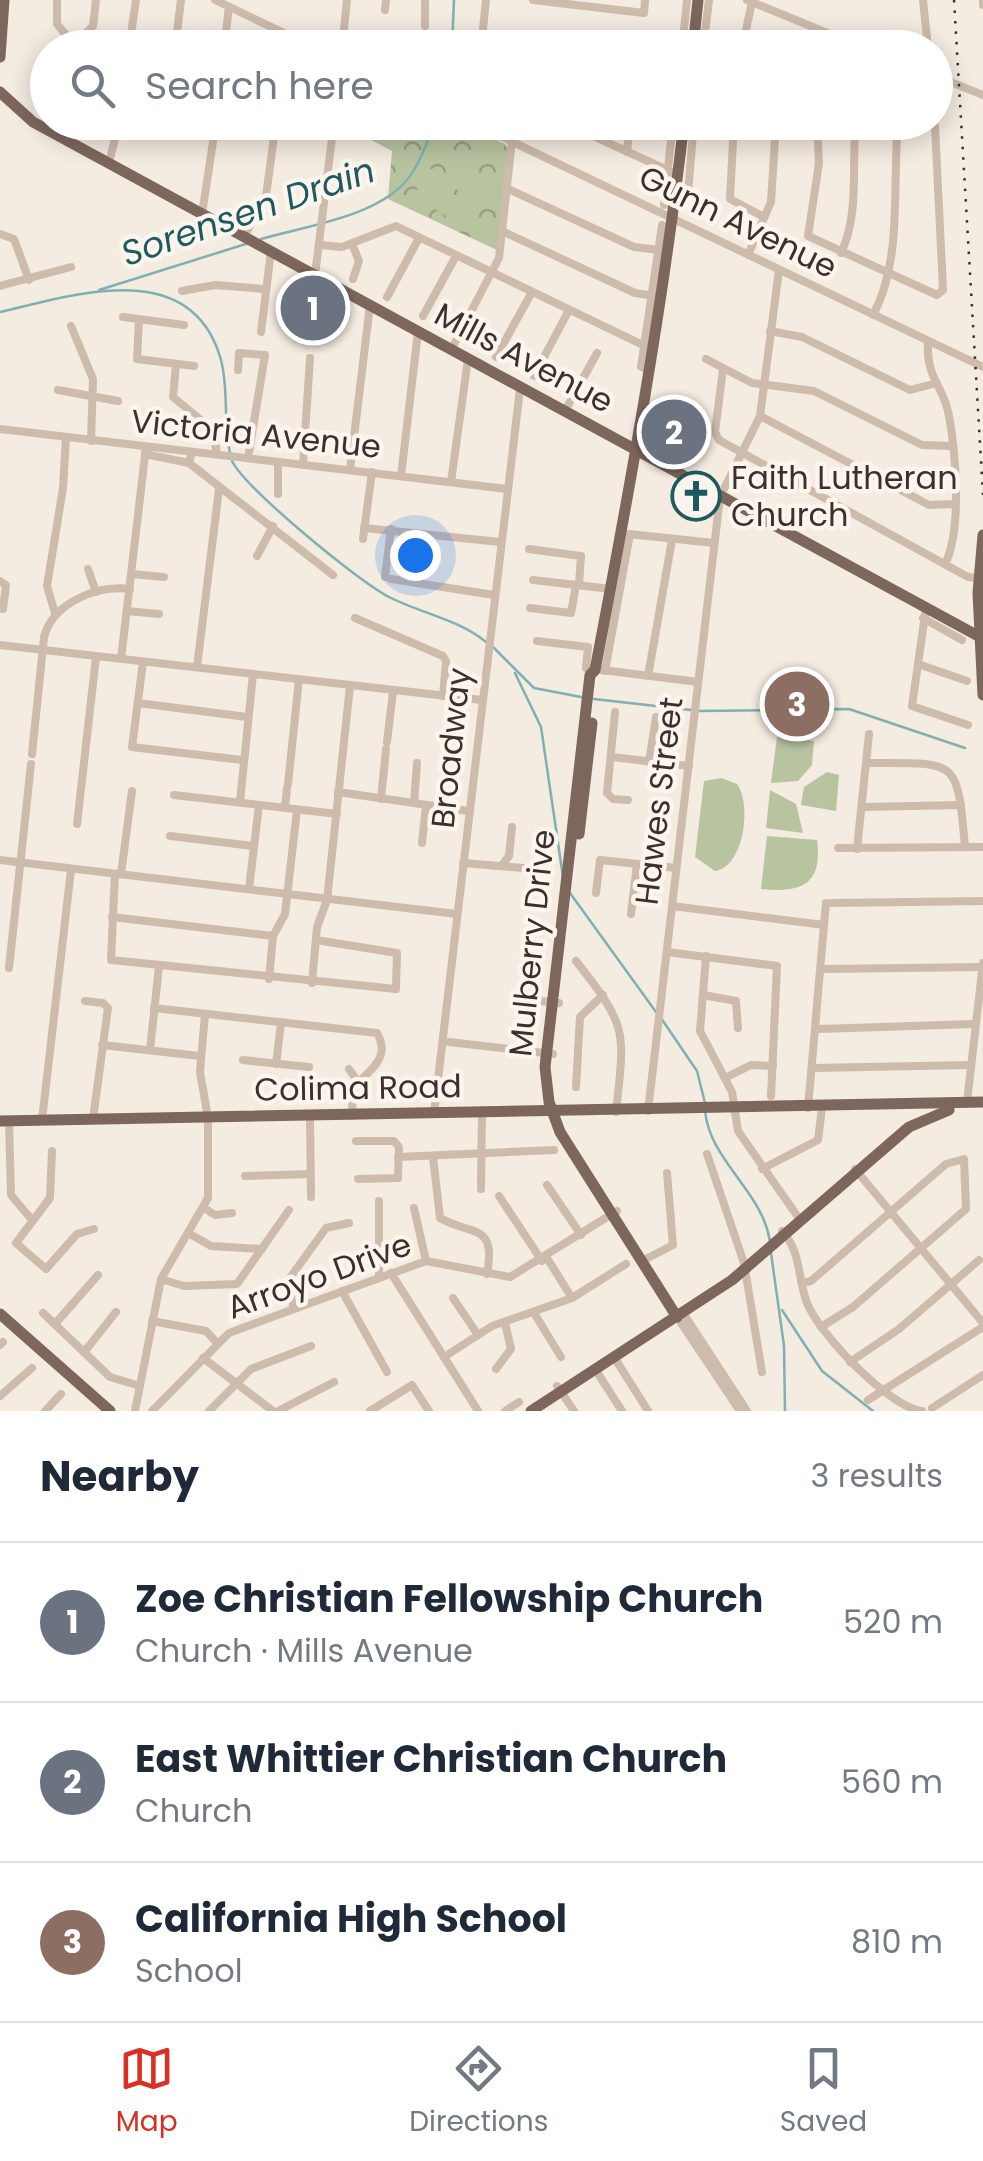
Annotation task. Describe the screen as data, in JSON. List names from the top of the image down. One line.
{"streets":{"main road":["Mills Avenue","Mulberry Drive","Colima Road"],"street":["Gunn Avenue","Victoria Avenue","Broadway","Hawes Street","Arroyo Drive"]},"crossings":[["Gunn Avenue","Hawes Street"],["Gunn Avenue","Mulberry Drive"],["Mills Avenue","Broadway"],["Mills Avenue","Hawes Street"],["Mills Avenue","Mulberry Drive"],["Victoria Avenue","Broadway"],["Broadway","Colima Road"],["Hawes Street","Colima Road"],["Mulberry Drive","Colima Road"],["Mulberry Drive","Arroyo Drive"]],"water":["Sorensen Drain"],"places":{"church":["Faith Lutheran Church"]},"page":{"search":"Search here","pins":["1","2","3"],"heading":["Nearby","3 results"],"list":[{"mark":"1","name":"Zoe Christian Fellowship Church","note":"Church · Mills Avenue","value":"520 m"},{"mark":"2","name":"East Whittier Christian Church","note":"Church","value":"560 m"},{"mark":"3","name":"California High School","note":"School","value":"810 m"}],"nav":["Map","Directions","Saved"]}}
